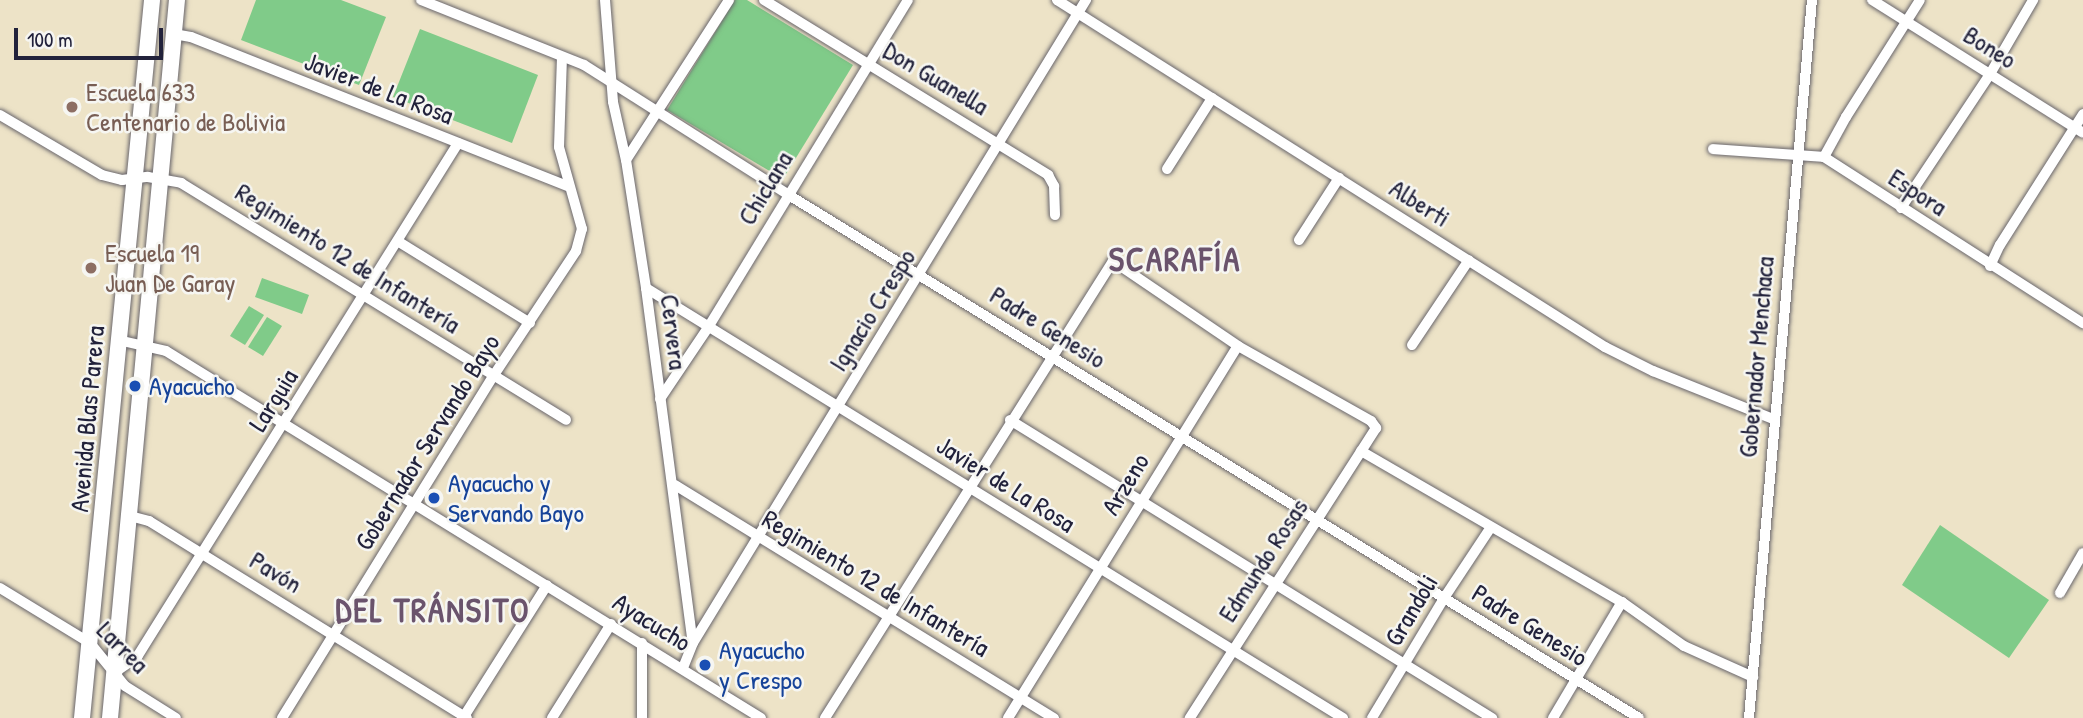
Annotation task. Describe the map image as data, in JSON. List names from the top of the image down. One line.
{"streets":{"main road":["Avenida Blas Parera"],"street":["Boneo","Don Guanella","Javier de La Rosa","Chiclana","Espora","Alberti","Regimiento 12 de Infantería","Ignacio Crespo","Padre Genesio","Cervera","Gobernador Menchaca","Larguia","Gobernador Servando Bayo","Arzeno","Edmundo Rosas","Pavón","Grandoli","Ayacucho","Larrea"]},"crossings":[["Don Guanella","Chiclana"],["Don Guanella","Ignacio Crespo"],["Javier de La Rosa","Chiclana"],["Javier de La Rosa","Ignacio Crespo"],["Javier de La Rosa","Cervera"],["Javier de La Rosa","Larguia"],["Javier de La Rosa","Avenida Blas Parera"],["Javier de La Rosa","Gobernador Servando Bayo"],["Javier de La Rosa","Arzeno"],["Javier de La Rosa","Edmundo Rosas"],["Chiclana","Padre Genesio"],["Chiclana","Cervera"],["Alberti","Ignacio Crespo"],["Alberti","Gobernador Menchaca"],["Regimiento 12 de Infantería","Ignacio Crespo"],["Regimiento 12 de Infantería","Cervera"],["Regimiento 12 de Infantería","Larguia"],["Regimiento 12 de Infantería","Avenida Blas Parera"],["Regimiento 12 de Infantería","Gobernador Servando Bayo"],["Regimiento 12 de Infantería","Arzeno"],["Ignacio Crespo","Padre Genesio"],["Ignacio Crespo","Cervera"],["Padre Genesio","Cervera"],["Padre Genesio","Gobernador Servando Bayo"],["Padre Genesio","Arzeno"],["Padre Genesio","Edmundo Rosas"],["Padre Genesio","Grandoli"],["Larguia","Avenida Blas Parera"],["Larguia","Pavón"],["Larguia","Ayacucho"],["Larguia","Larrea"],["Avenida Blas Parera","Pavón"],["Avenida Blas Parera","Ayacucho"],["Avenida Blas Parera","Larrea"],["Gobernador Servando Bayo","Pavón"],["Gobernador Servando Bayo","Ayacucho"],["Arzeno","Edmundo Rosas"]],"districts":["SCARAFÍA","DEL TRÁNSITO"],"places":["Escuela 633 Centenario de Bolivia","Escuela 19 Juan De Garay","Ayacucho","Ayacucho y Servando Bayo","Ayacucho y Crespo"],"scale_bar":"100 m"}
